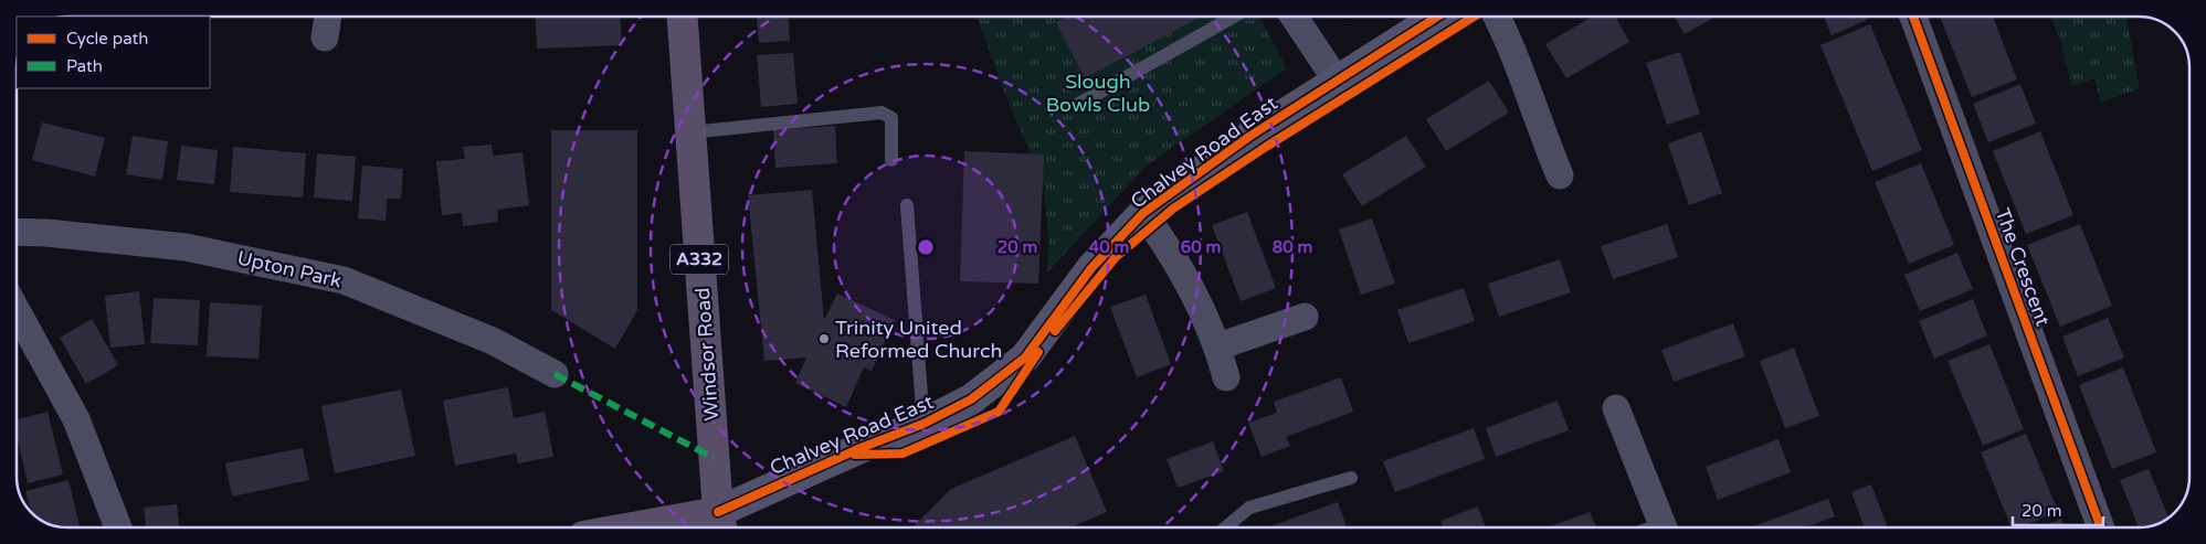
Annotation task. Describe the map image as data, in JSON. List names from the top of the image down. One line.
{"streets":{"main road":["A332","Windsor Road"],"street":["Chalvey Road East","The Crescent","Upton Park"]},"crossings":[["Chalvey Road East","Windsor Road"]],"parks":["Slough Bowls Club"],"places":["Trinity United Reformed Church"],"legend":["Cycle path","Path"],"scale_bar":"20 m","rings":["20 m","40 m","60 m","80 m"]}
